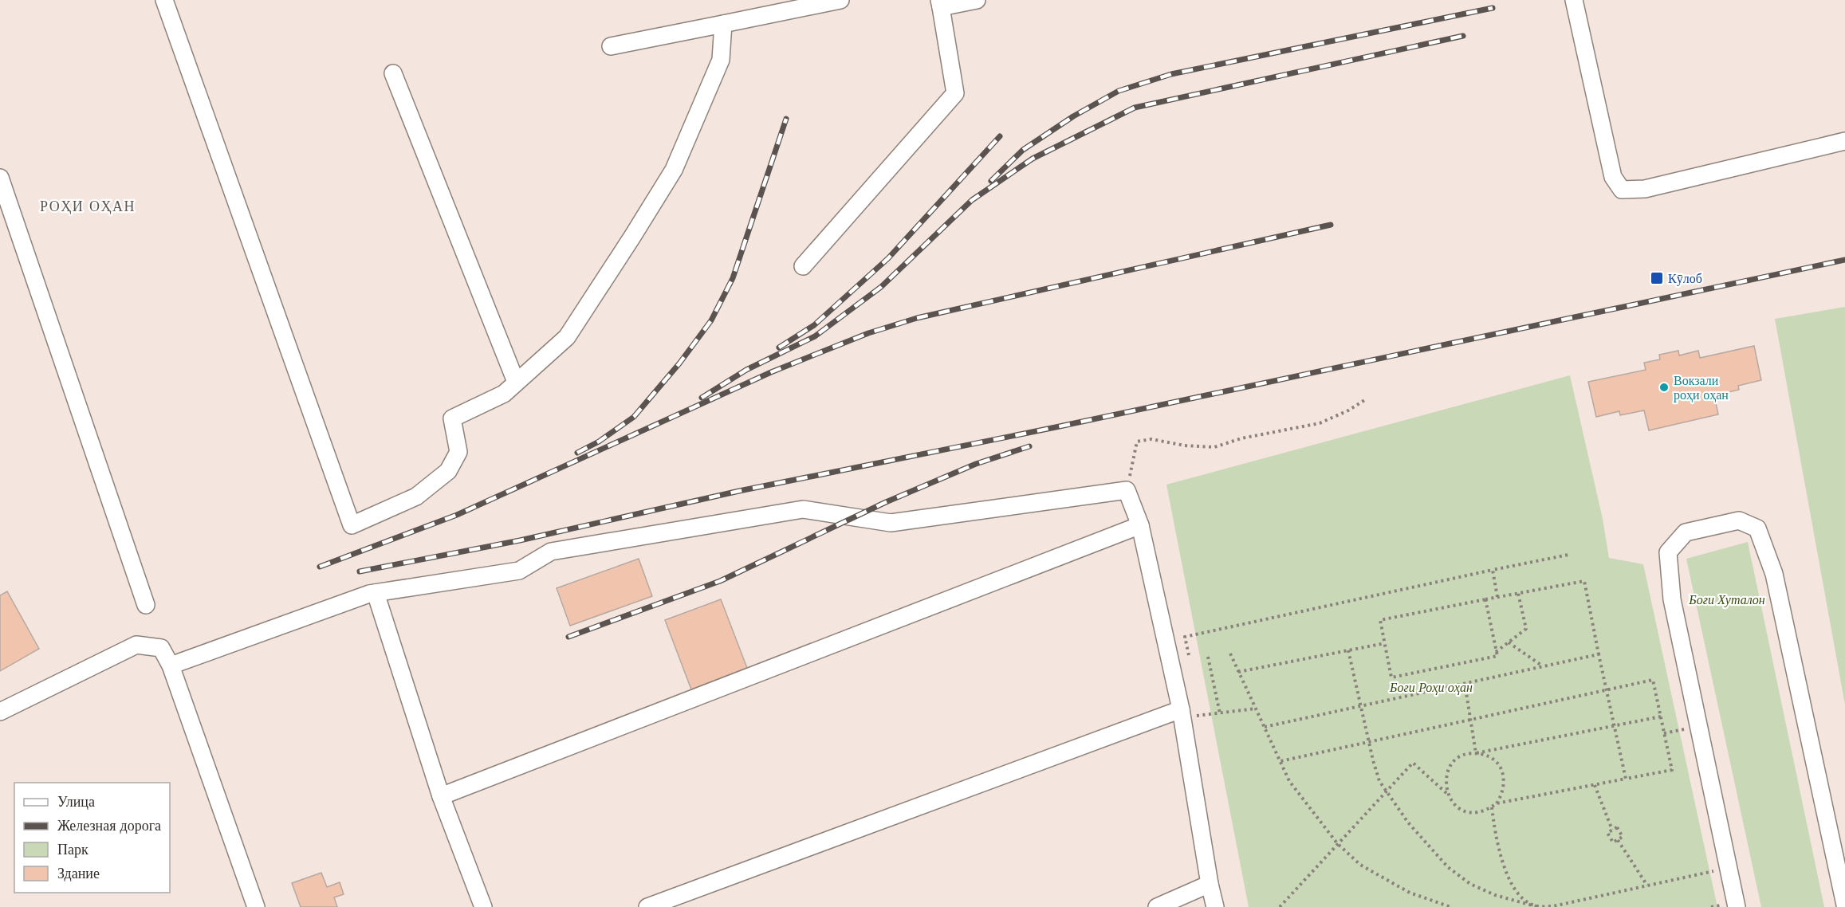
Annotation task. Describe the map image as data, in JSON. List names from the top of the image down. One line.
{"districts":["РОҲИ ОҲАН"],"parks":["Боғи Хуталон","Боғи Роҳи оҳан"],"places":{"transit":["Кӯлоб"],"other":["Вокзали роҳи оҳан"]},"legend":["Улица","Железная дорога","Парк","Здание"]}
